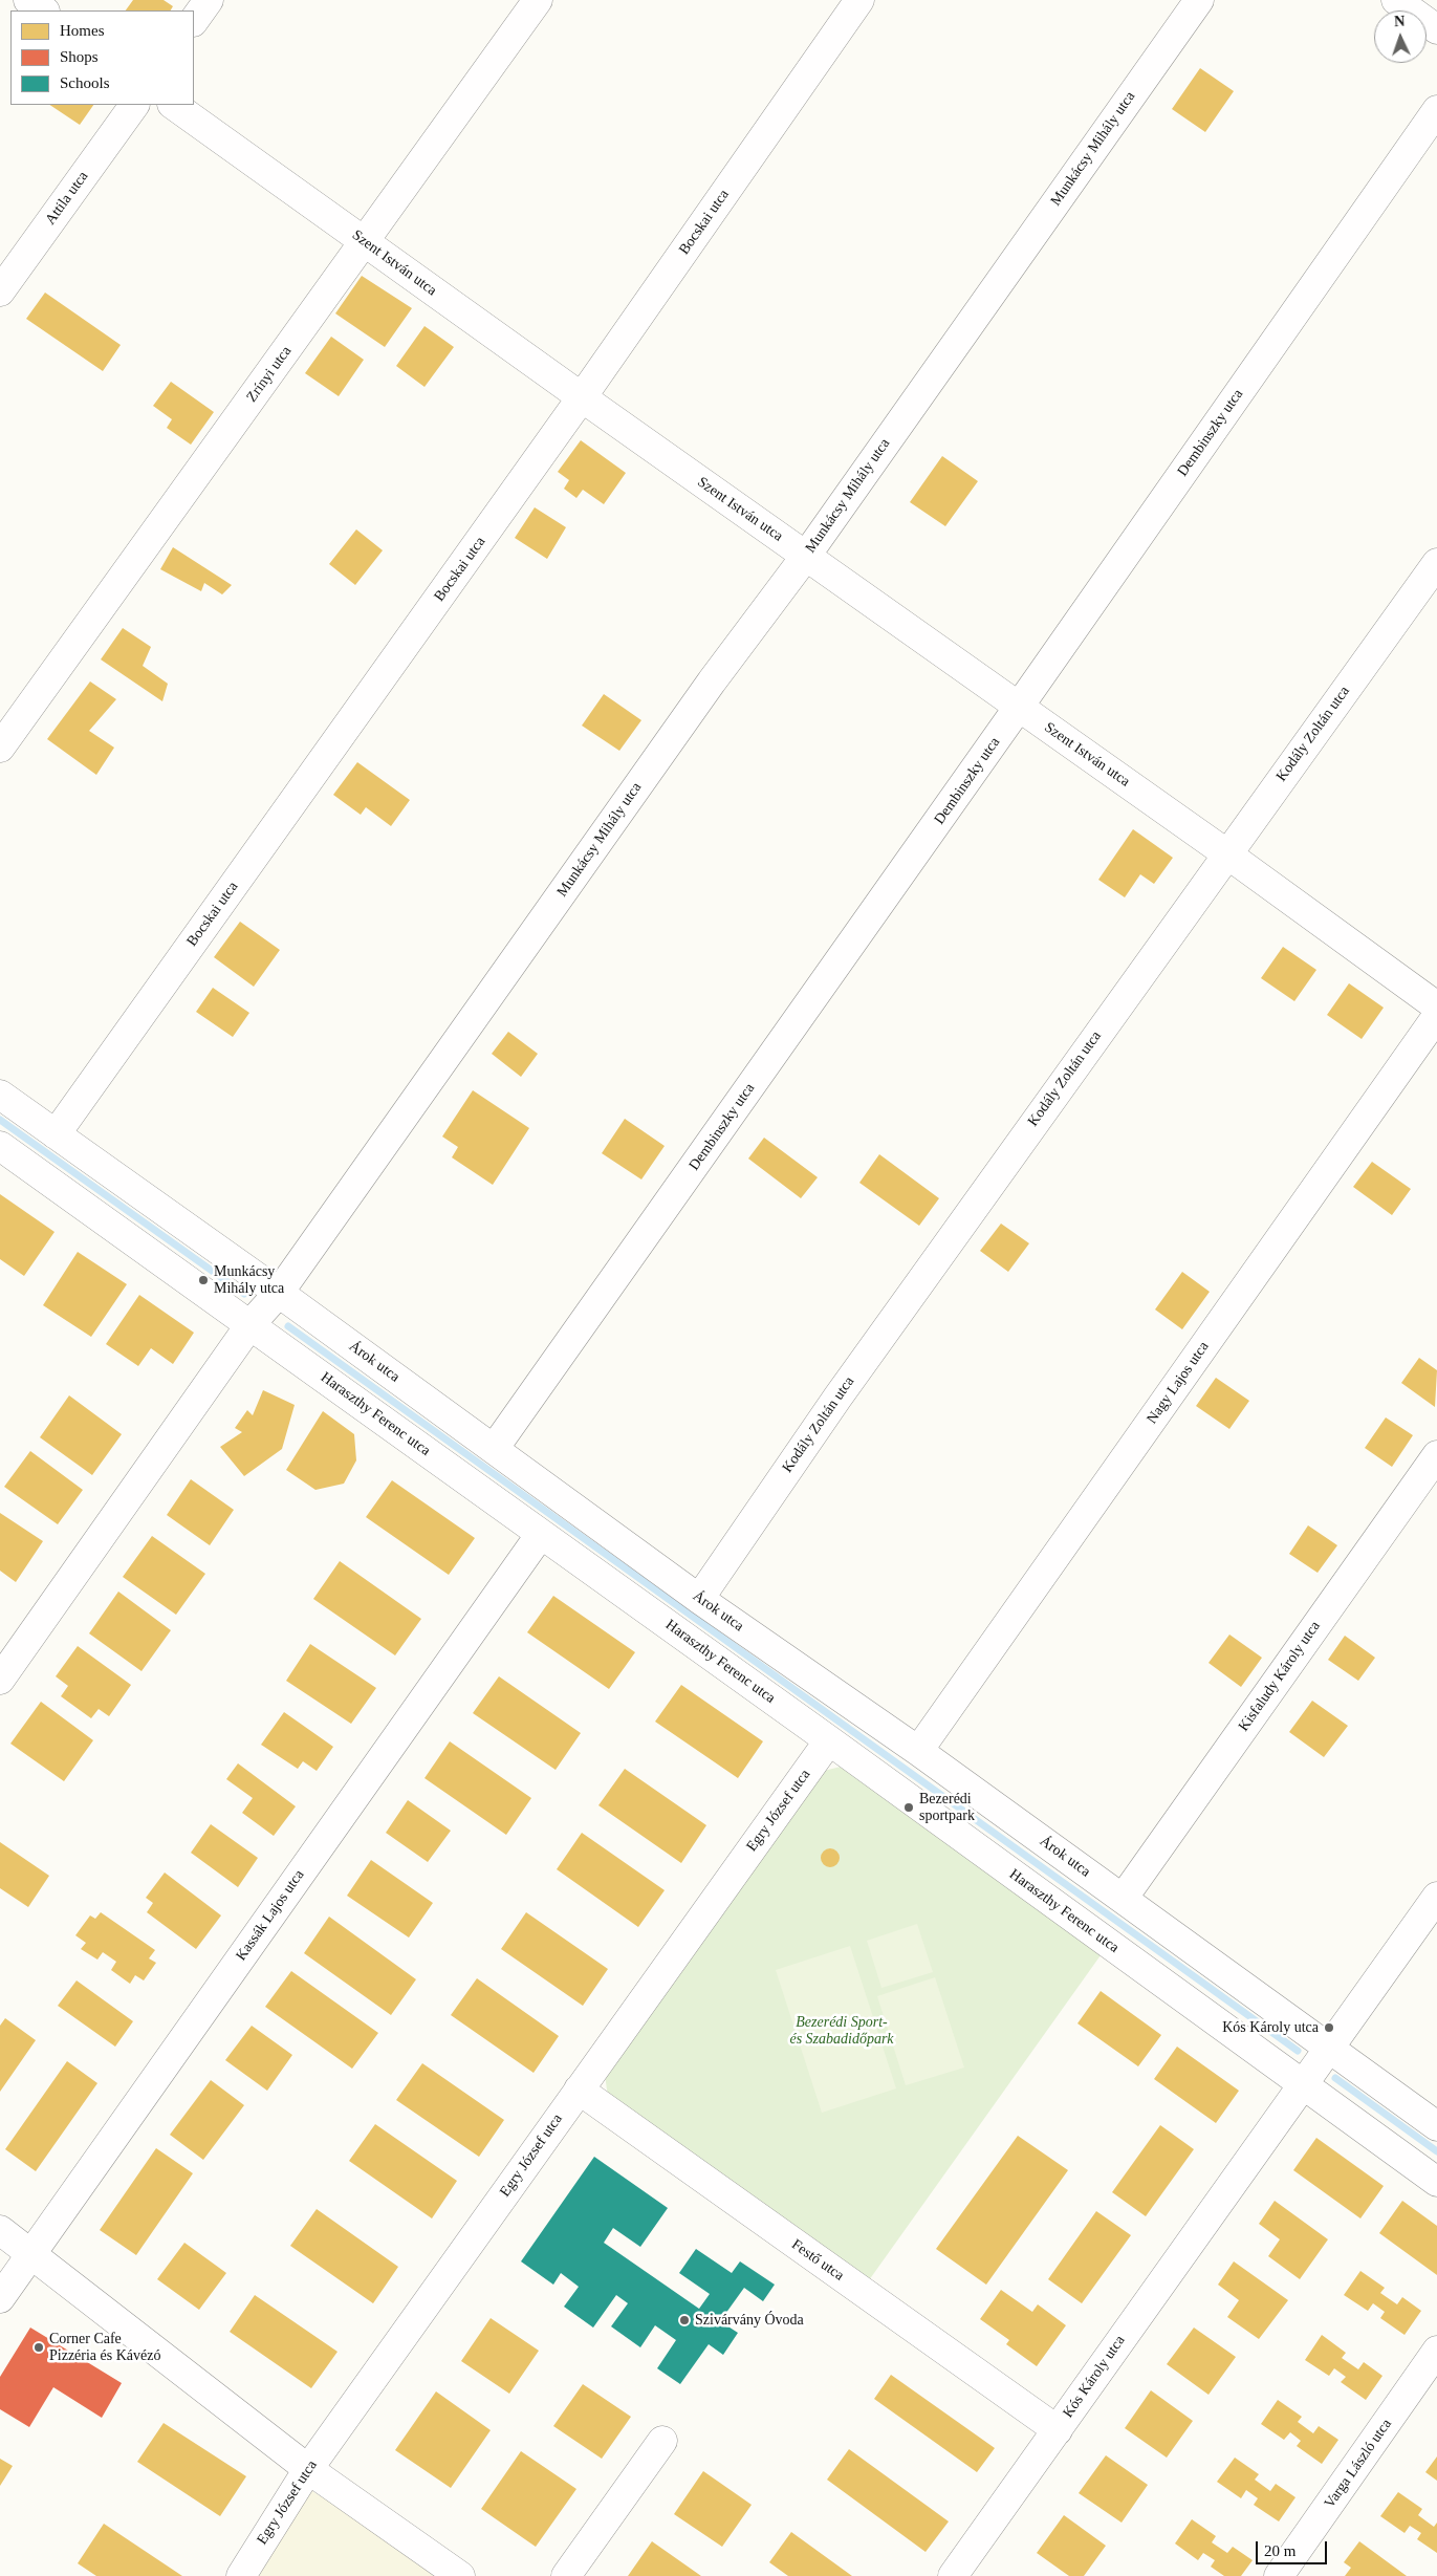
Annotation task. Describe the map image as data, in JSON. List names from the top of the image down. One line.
{"streets":{"street":["Munkácsy Mihály utca","Attila utca","Bocskai utca","Szent István utca","Zrínyi utca","Dembinszky utca","Kodály Zoltán utca","Árok utca","Nagy Lajos utca","Haraszthy Ferenc utca","Kisfaludy Károly utca","Egry József utca","Kassák Lajos utca","Festő utca","Kós Károly utca","Varga László utca"]},"crossings":[["Munkácsy Mihály utca","Szent István utca"],["Munkácsy Mihály utca","Árok utca"],["Munkácsy Mihály utca","Haraszthy Ferenc utca"],["Bocskai utca","Szent István utca"],["Bocskai utca","Árok utca"],["Szent István utca","Zrínyi utca"],["Szent István utca","Dembinszky utca"],["Szent István utca","Kodály Zoltán utca"],["Dembinszky utca","Árok utca"],["Kodály Zoltán utca","Árok utca"],["Árok utca","Nagy Lajos utca"],["Árok utca","Kisfaludy Károly utca"],["Árok utca","Kós Károly utca"],["Haraszthy Ferenc utca","Egry József utca"],["Haraszthy Ferenc utca","Kassák Lajos utca"],["Haraszthy Ferenc utca","Kós Károly utca"],["Egry József utca","Festő utca"],["Festő utca","Kós Károly utca"]],"parks":["Bezerédi Sport- és Szabadidőpark"],"places":["Munkácsy Mihály utca","Bezerédi sportpark","Kós Károly utca","Szivárvány Óvoda","Corner Cafe Pizzéria és Kávézó"],"legend":["Homes","Shops","Schools"],"scale_bar":"20 m","north":"top"}
